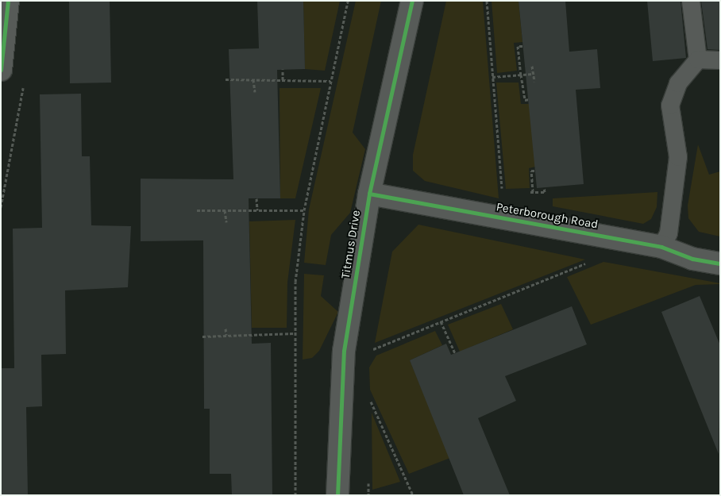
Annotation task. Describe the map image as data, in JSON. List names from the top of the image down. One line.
{"streets":{"street":["Peterborough Road","Titmus Drive"]},"crossings":[["Peterborough Road","Titmus Drive"]]}
